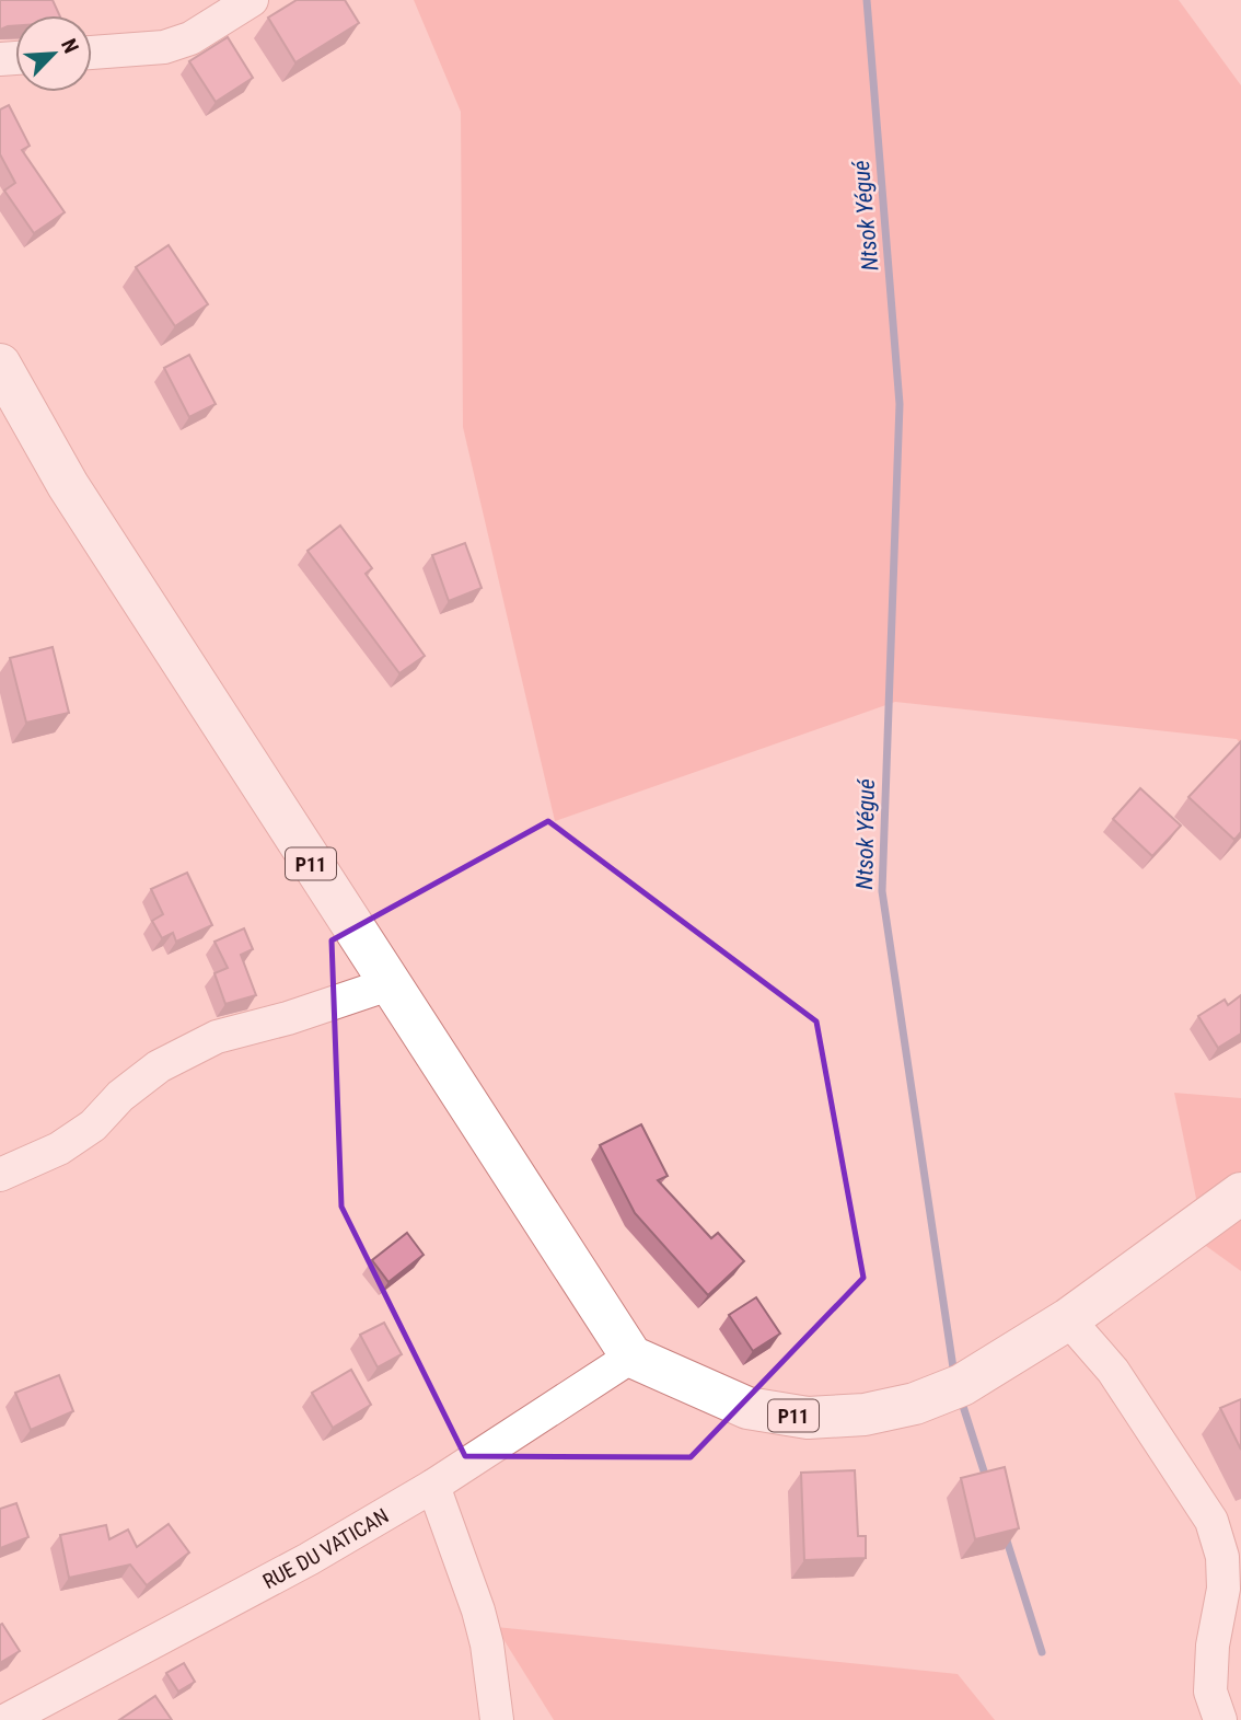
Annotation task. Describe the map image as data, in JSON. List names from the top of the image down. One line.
{"streets":{"main road":["P11"],"street":["RUE DU VATICAN"]},"crossings":[["P11","RUE DU VATICAN"]],"water":["Ntsok Yégué"],"north":"top right"}
